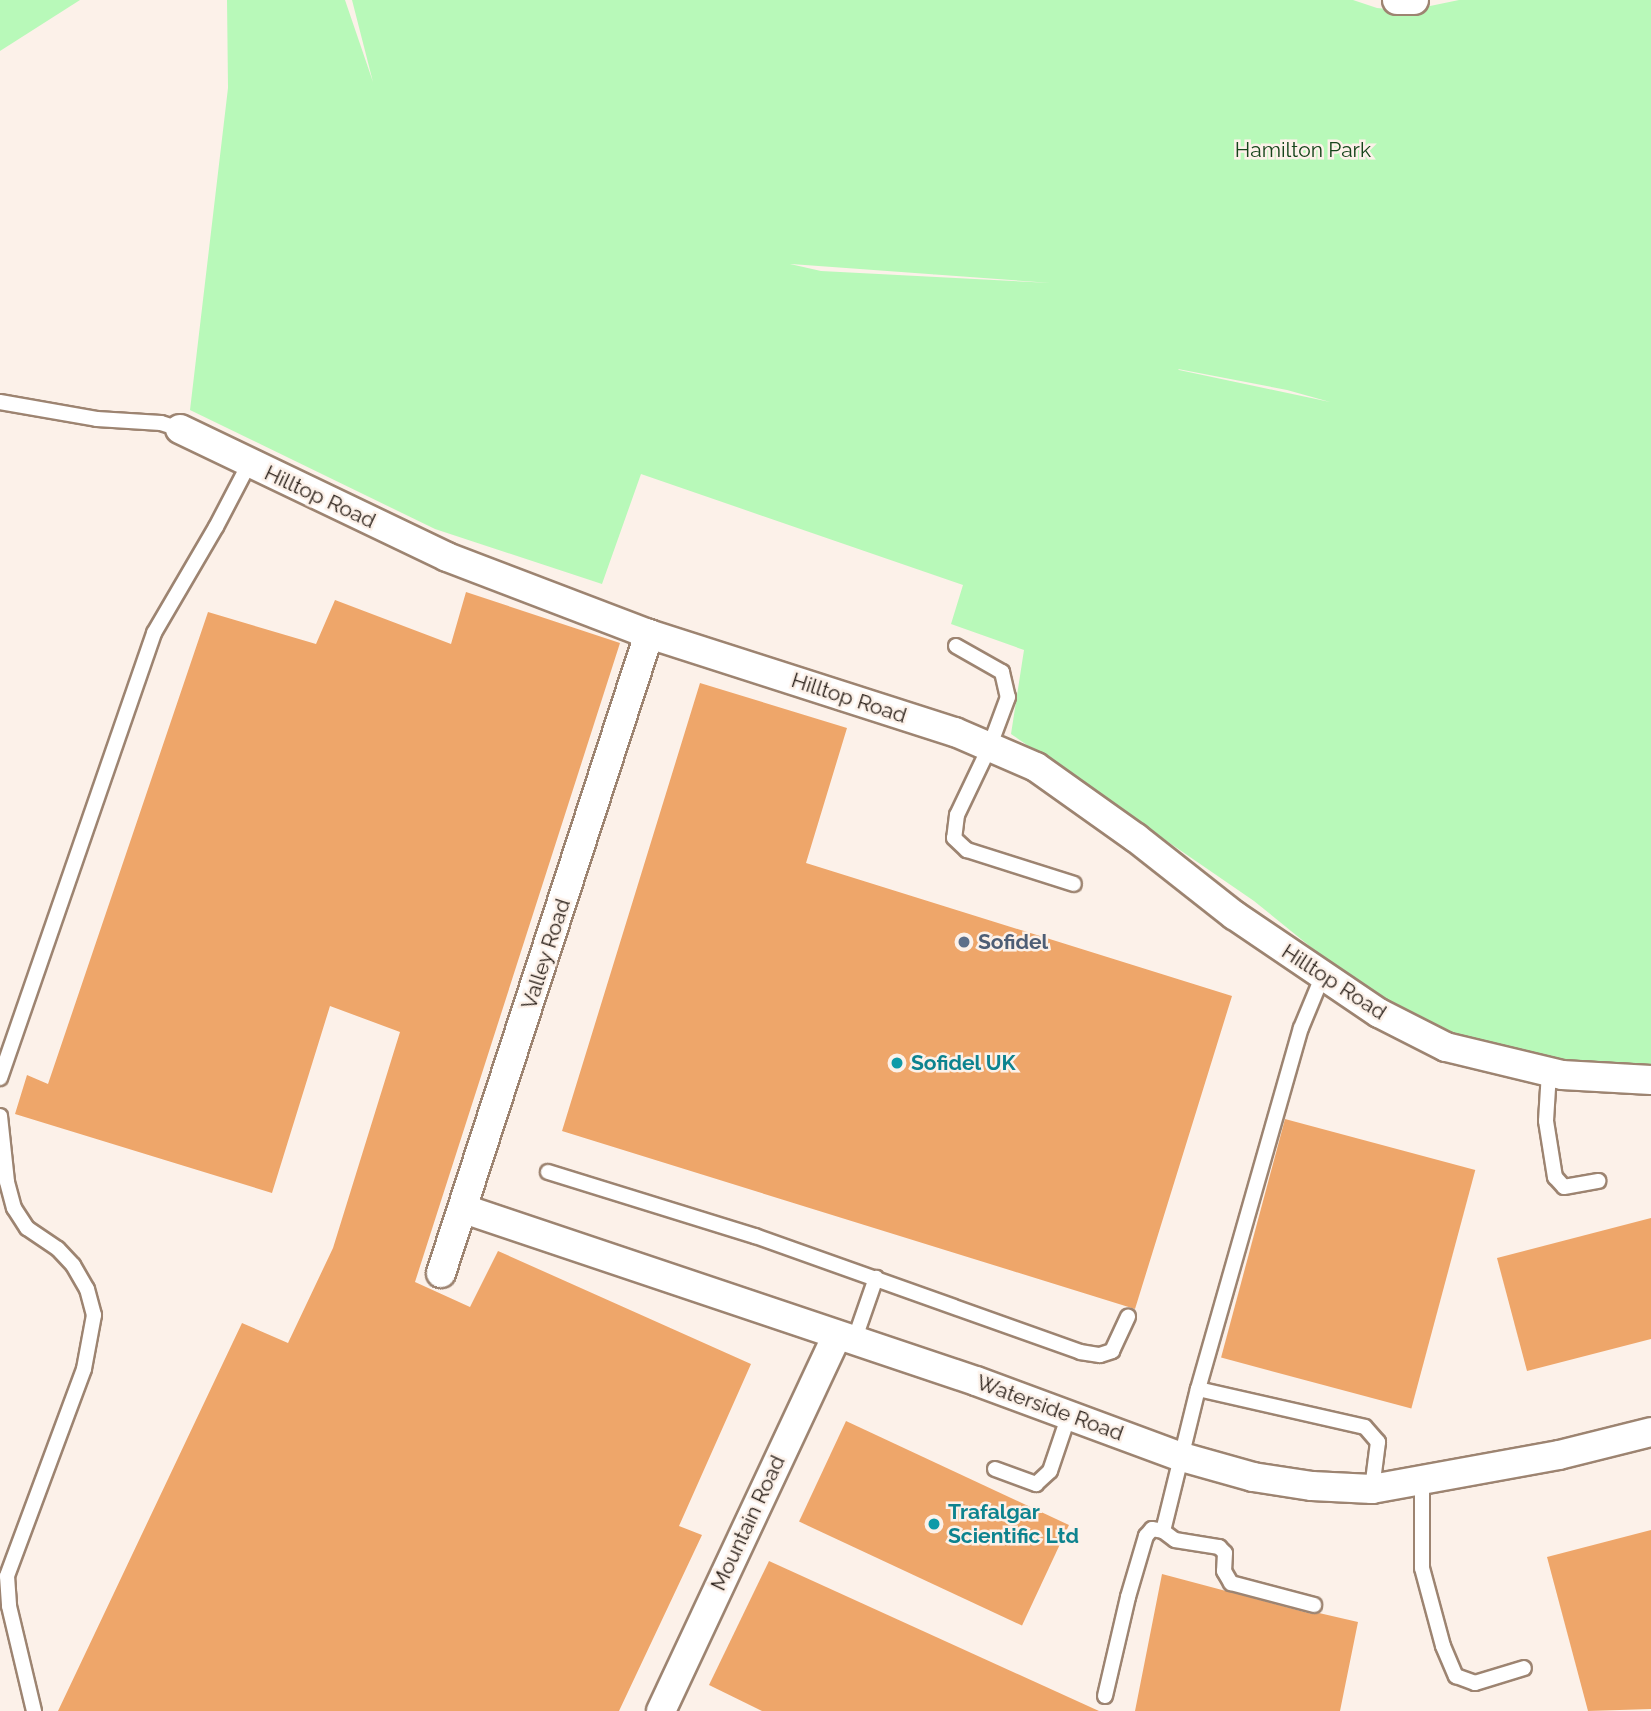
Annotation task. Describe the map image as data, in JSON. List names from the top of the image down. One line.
{"streets":{"street":["Hilltop Road","Valley Road","Waterside Road","Mountain Road"]},"crossings":[["Hilltop Road","Valley Road"],["Valley Road","Waterside Road"],["Waterside Road","Mountain Road"]],"parks":["Hamilton Park"],"places":["Sofidel","Sofidel UK","Trafalgar Scientific Ltd"]}
